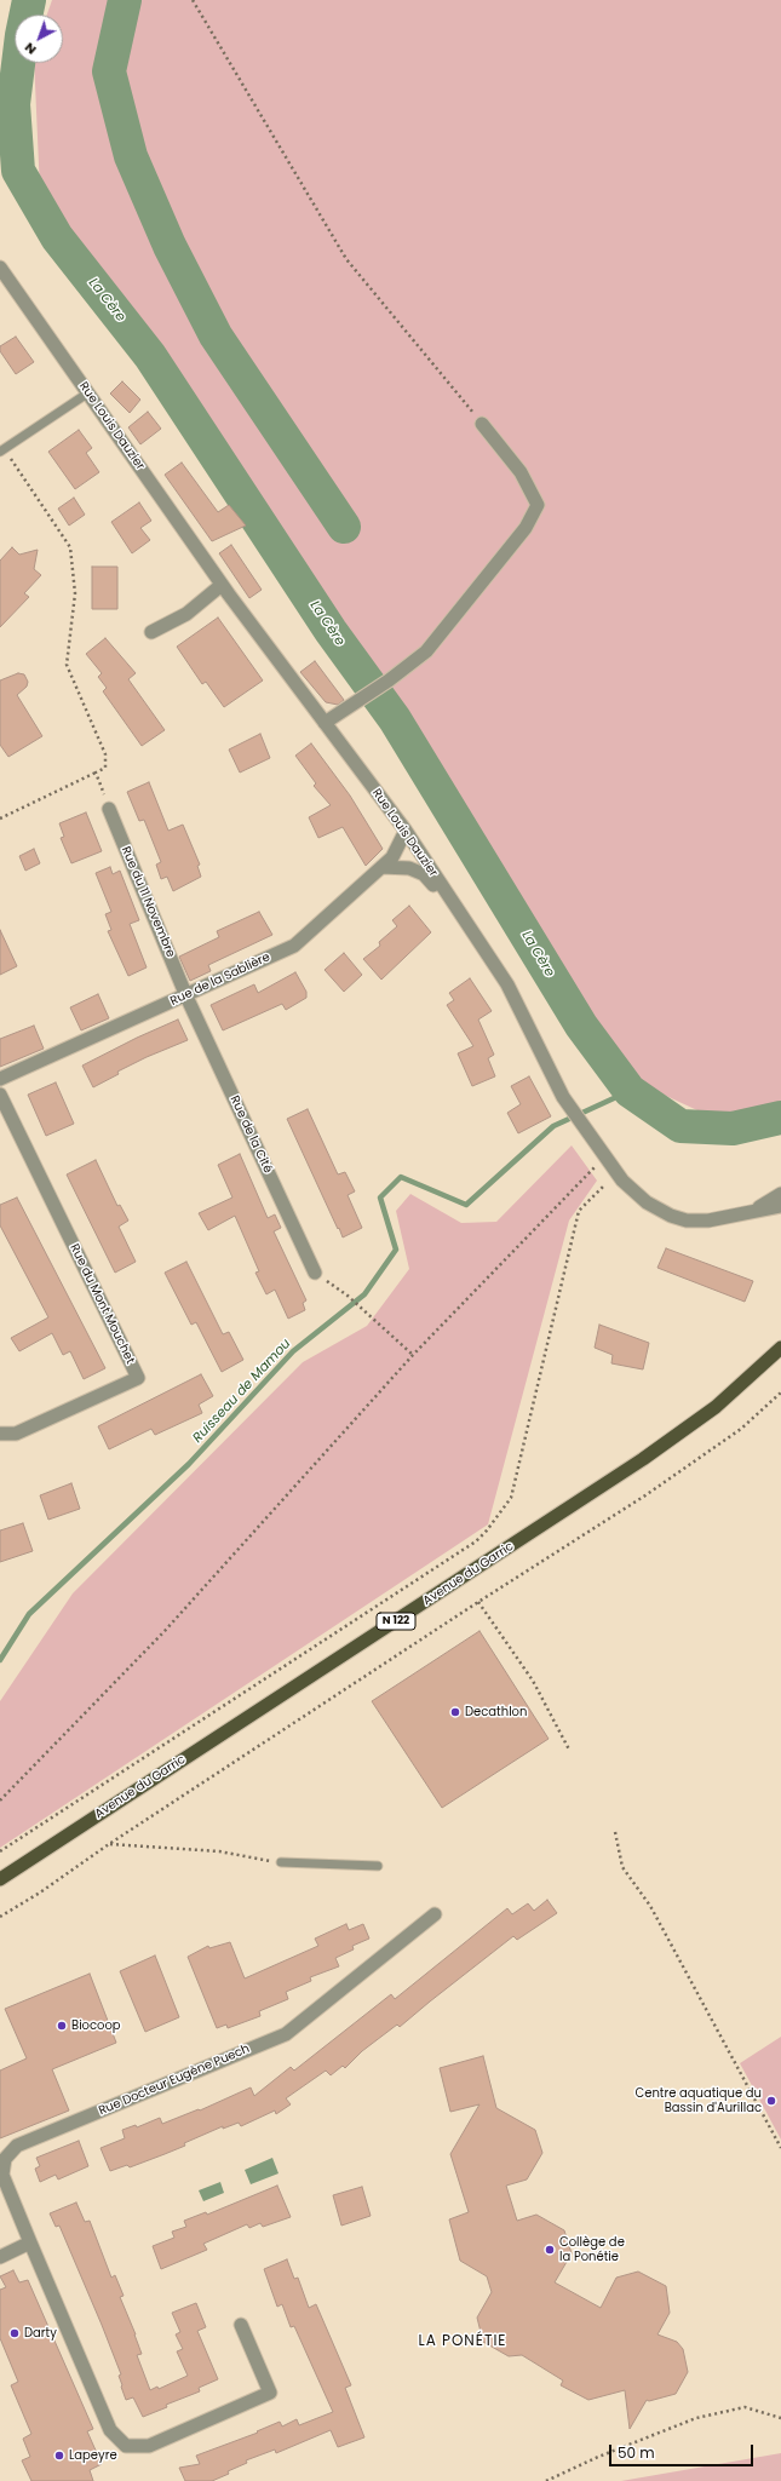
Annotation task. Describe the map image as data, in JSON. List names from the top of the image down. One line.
{"streets":{"main road":["Avenue du Garric","N 122"],"street":["Rue Louis Dauzier","Rue du 11 Novembre","Rue de la Sablière","Rue de la Cité","Rue du Mont Mouchet","Rue Docteur Eugène Puech"]},"crossings":[["Rue Louis Dauzier","Rue de la Sablière"],["Rue du 11 Novembre","Rue de la Sablière"],["Rue du 11 Novembre","Rue de la Cité"],["Rue de la Sablière","Rue de la Cité"]],"districts":["LA PONÉTIE"],"water":["La Cère","Ruisseau de Mamou"],"places":["Decathlon","Biocoop","Centre aquatique du Bassin d'Aurillac","Collège de la Ponétie","Darty","Lapeyre"],"scale_bar":"50 m","north":"bottom left"}
